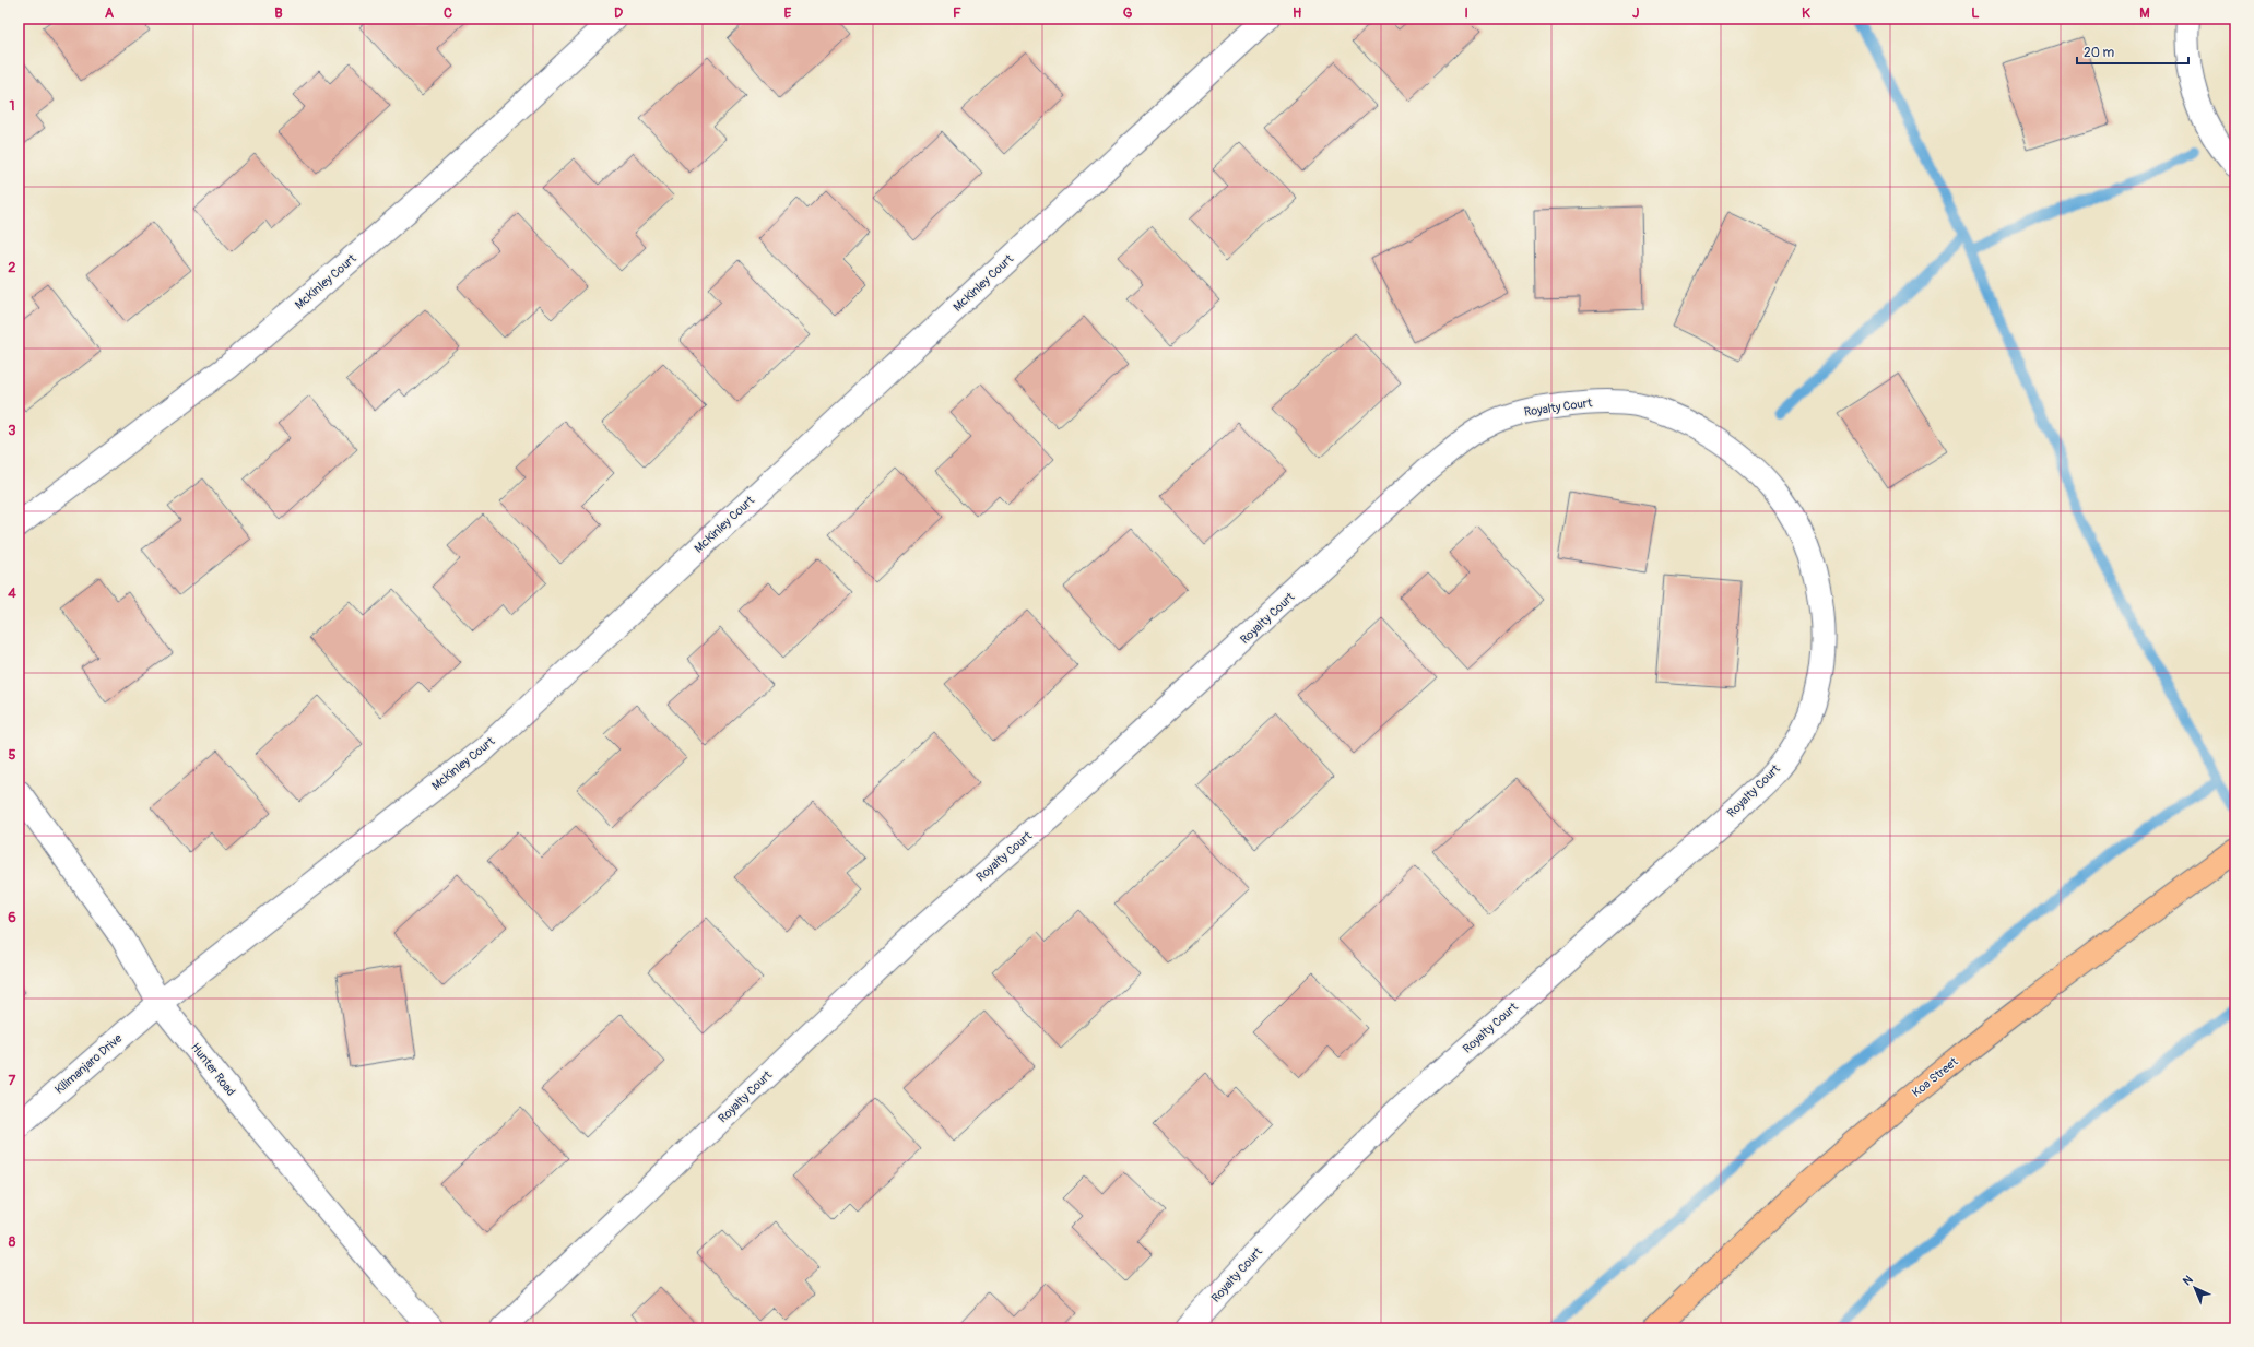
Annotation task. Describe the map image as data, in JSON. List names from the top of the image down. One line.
{"streets":{"main road":["Koa Street"],"street":["McKinley Court","Royalty Court","Kilimanjaro Drive","Hunter Road"]},"crossings":[["McKinley Court","Kilimanjaro Drive"],["McKinley Court","Hunter Road"],["Kilimanjaro Drive","Hunter Road"]],"scale_bar":"20 m","north":"top left","grid":{"columns":["A","B","C","D","E","F","G","H","I","J","K","L","M"],"rows":["1","2","3","4","5","6","7","8"]}}
